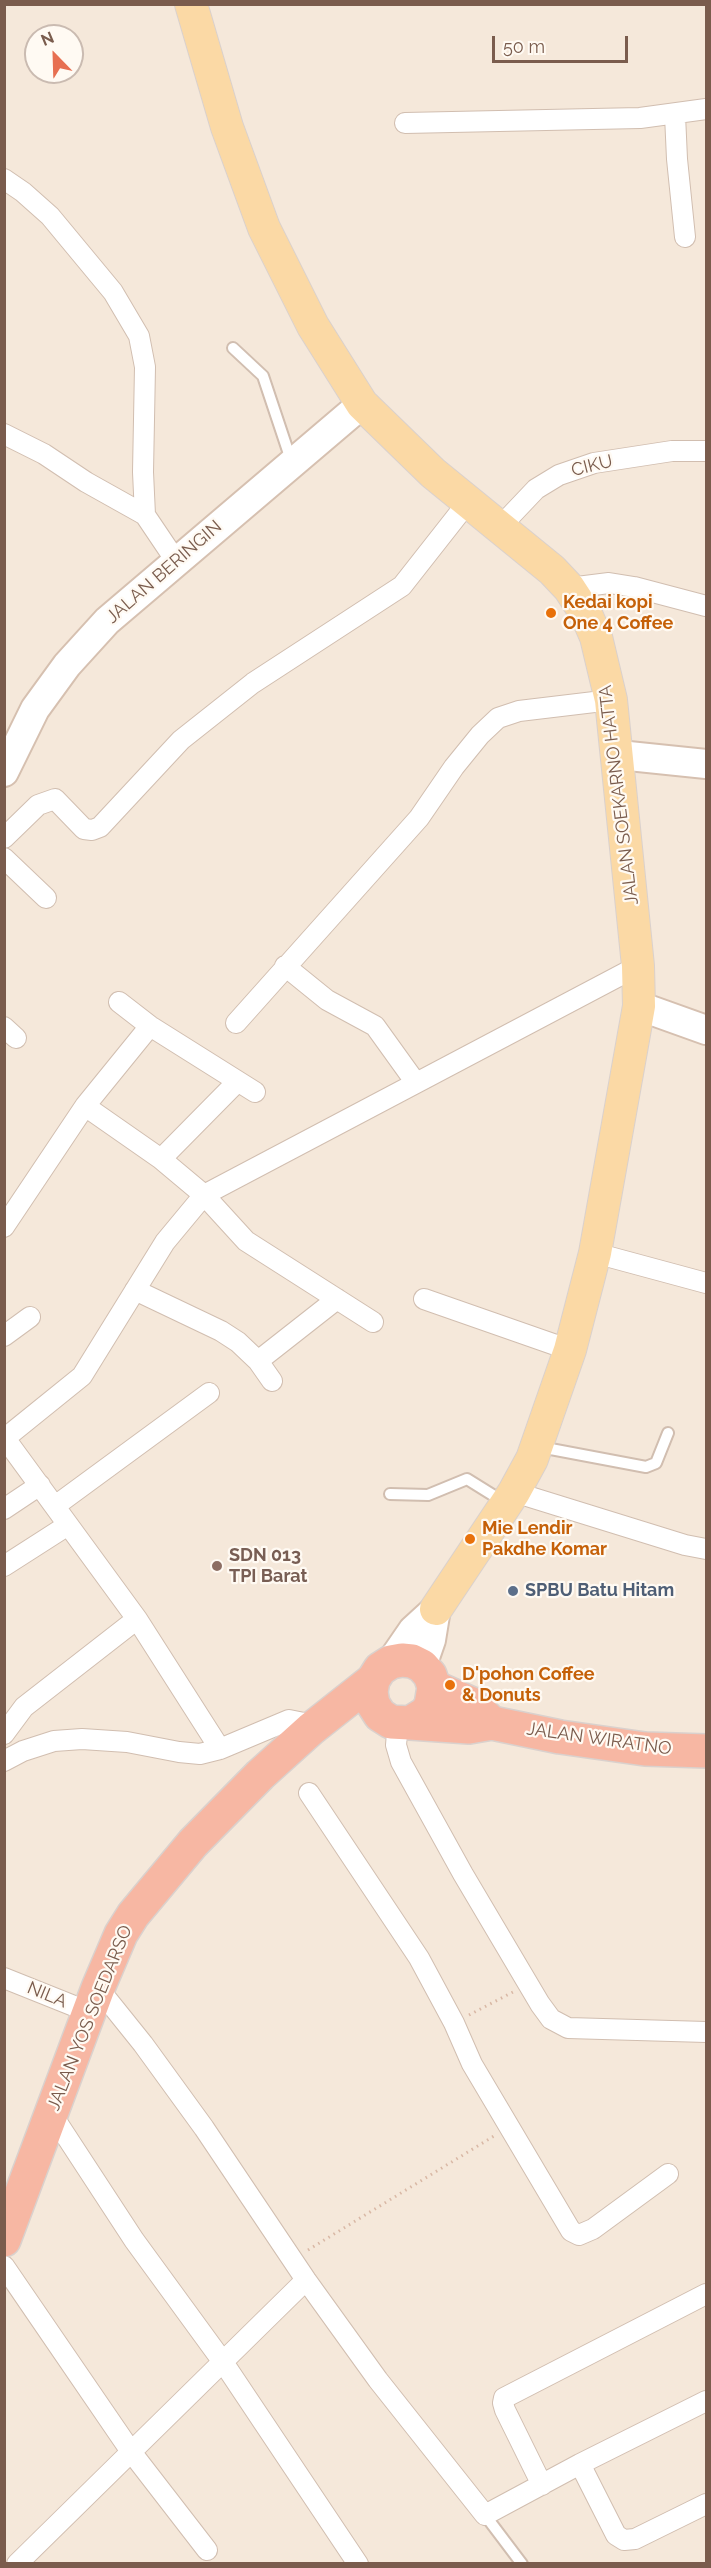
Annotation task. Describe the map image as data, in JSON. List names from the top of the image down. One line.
{"streets":{"highway":["JALAN WIRATNO","JALAN YOS SOEDARSO"],"main road":["JALAN SOEKARNO HATTA"],"street":["CIKU","JALAN BERINGIN","NILA"]},"crossings":[["CIKU","JALAN SOEKARNO HATTA"],["JALAN BERINGIN","JALAN SOEKARNO HATTA"],["JALAN SOEKARNO HATTA","JALAN YOS SOEDARSO"],["NILA","JALAN YOS SOEDARSO"]],"places":["Kedai kopi One 4 Coffee","Mie Lendir Pakdhe Komar","SDN 013 TPI Barat","SPBU Batu Hitam","D'pohon Coffee & Donuts"],"scale_bar":"50 m","north":"top left"}
